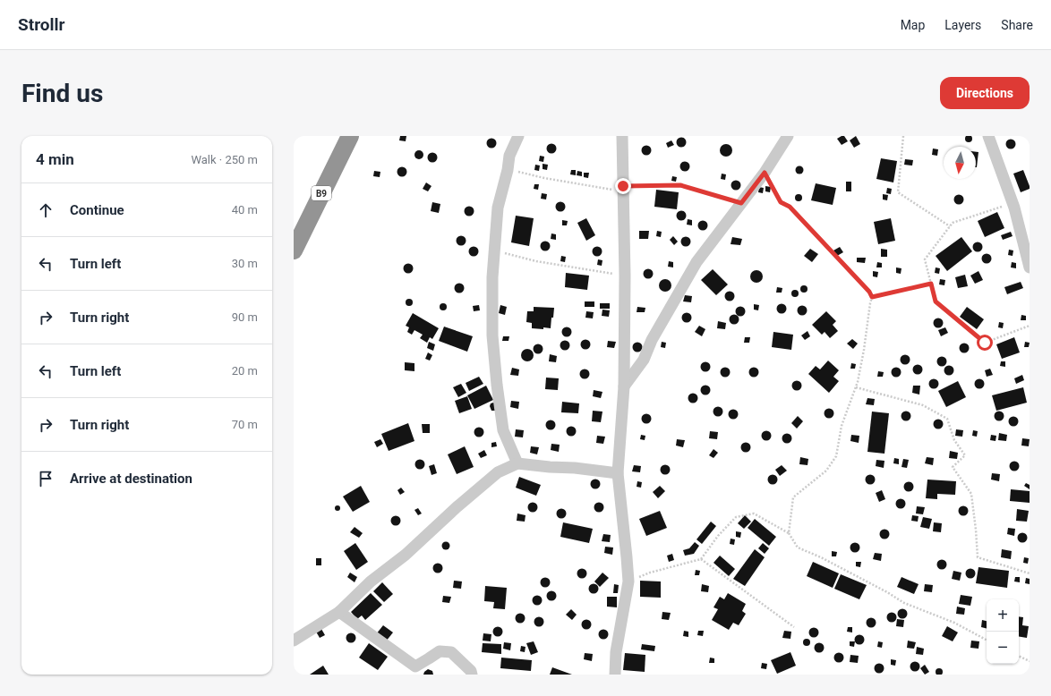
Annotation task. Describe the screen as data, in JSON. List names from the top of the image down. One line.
{"streets":{"highway":["B9"]},"north":"bottom","page":{"header":"Strollr","nav":["Map","Layers","Share"],"buttons":"Directions","title":"Find us","heading":["4 min","Walk · 250 m"],"list":[["Continue","40 m"],["Turn left","30 m"],["Turn right","90 m"],["Turn left","20 m"],["Turn right","70 m"],"Arrive at destination"],"map_buttons":["+","−"]}}
